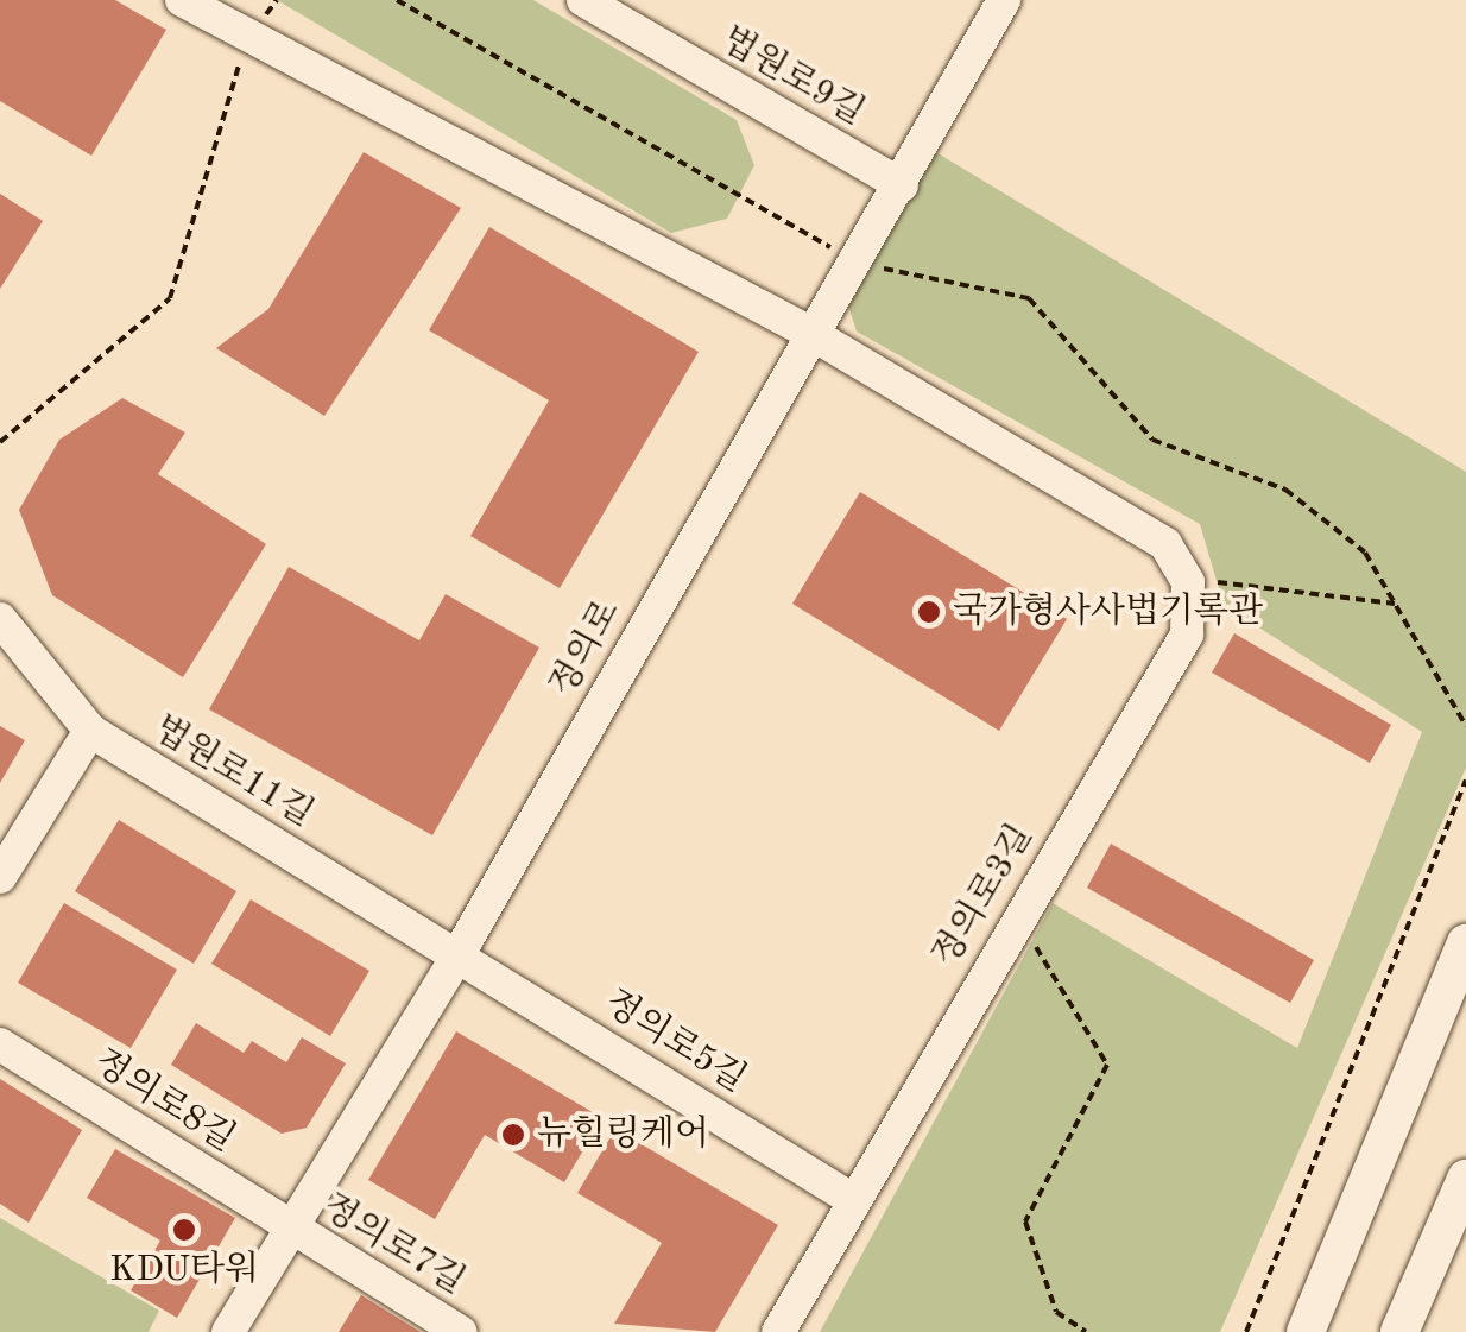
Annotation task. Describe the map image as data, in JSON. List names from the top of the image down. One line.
{"streets":{"street":["법원로9길","정의로","법원로11길","정의로3길","정의로5길","정의로8길","정의로7길"]},"crossings":[["법원로9길","정의로"],["정의로","법원로11길"],["정의로","정의로5길"],["정의로","정의로8길"],["정의로","정의로7길"],["법원로11길","정의로5길"],["정의로3길","정의로5길"],["정의로8길","정의로7길"]],"places":["국가형사사법기록관","뉴힐링케어","KDU타워"]}
